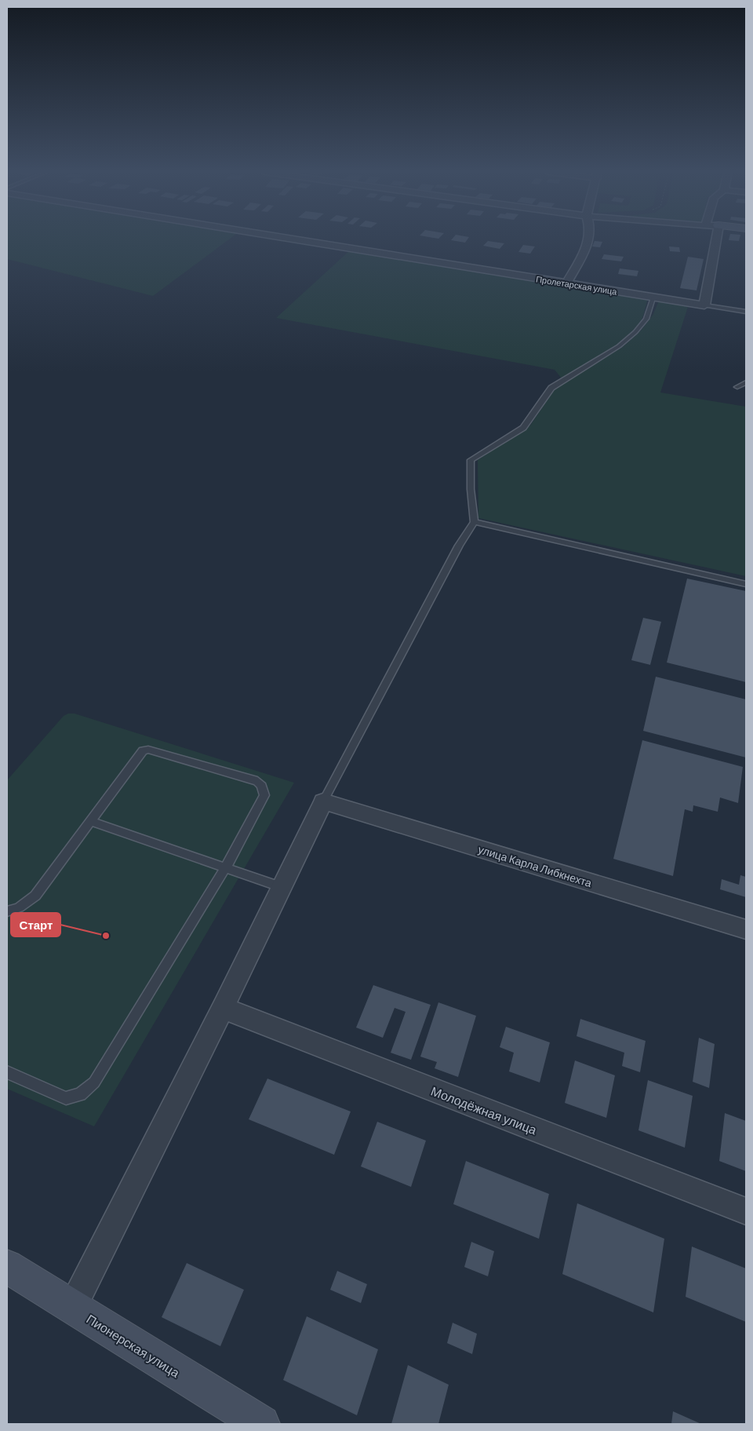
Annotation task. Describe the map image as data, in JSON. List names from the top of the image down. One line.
{"streets":{"street":["Пролетарская улица","улица Карла Либкнехта","Молодёжная улица","Пионерская улица"]},"places":["Старт"]}
